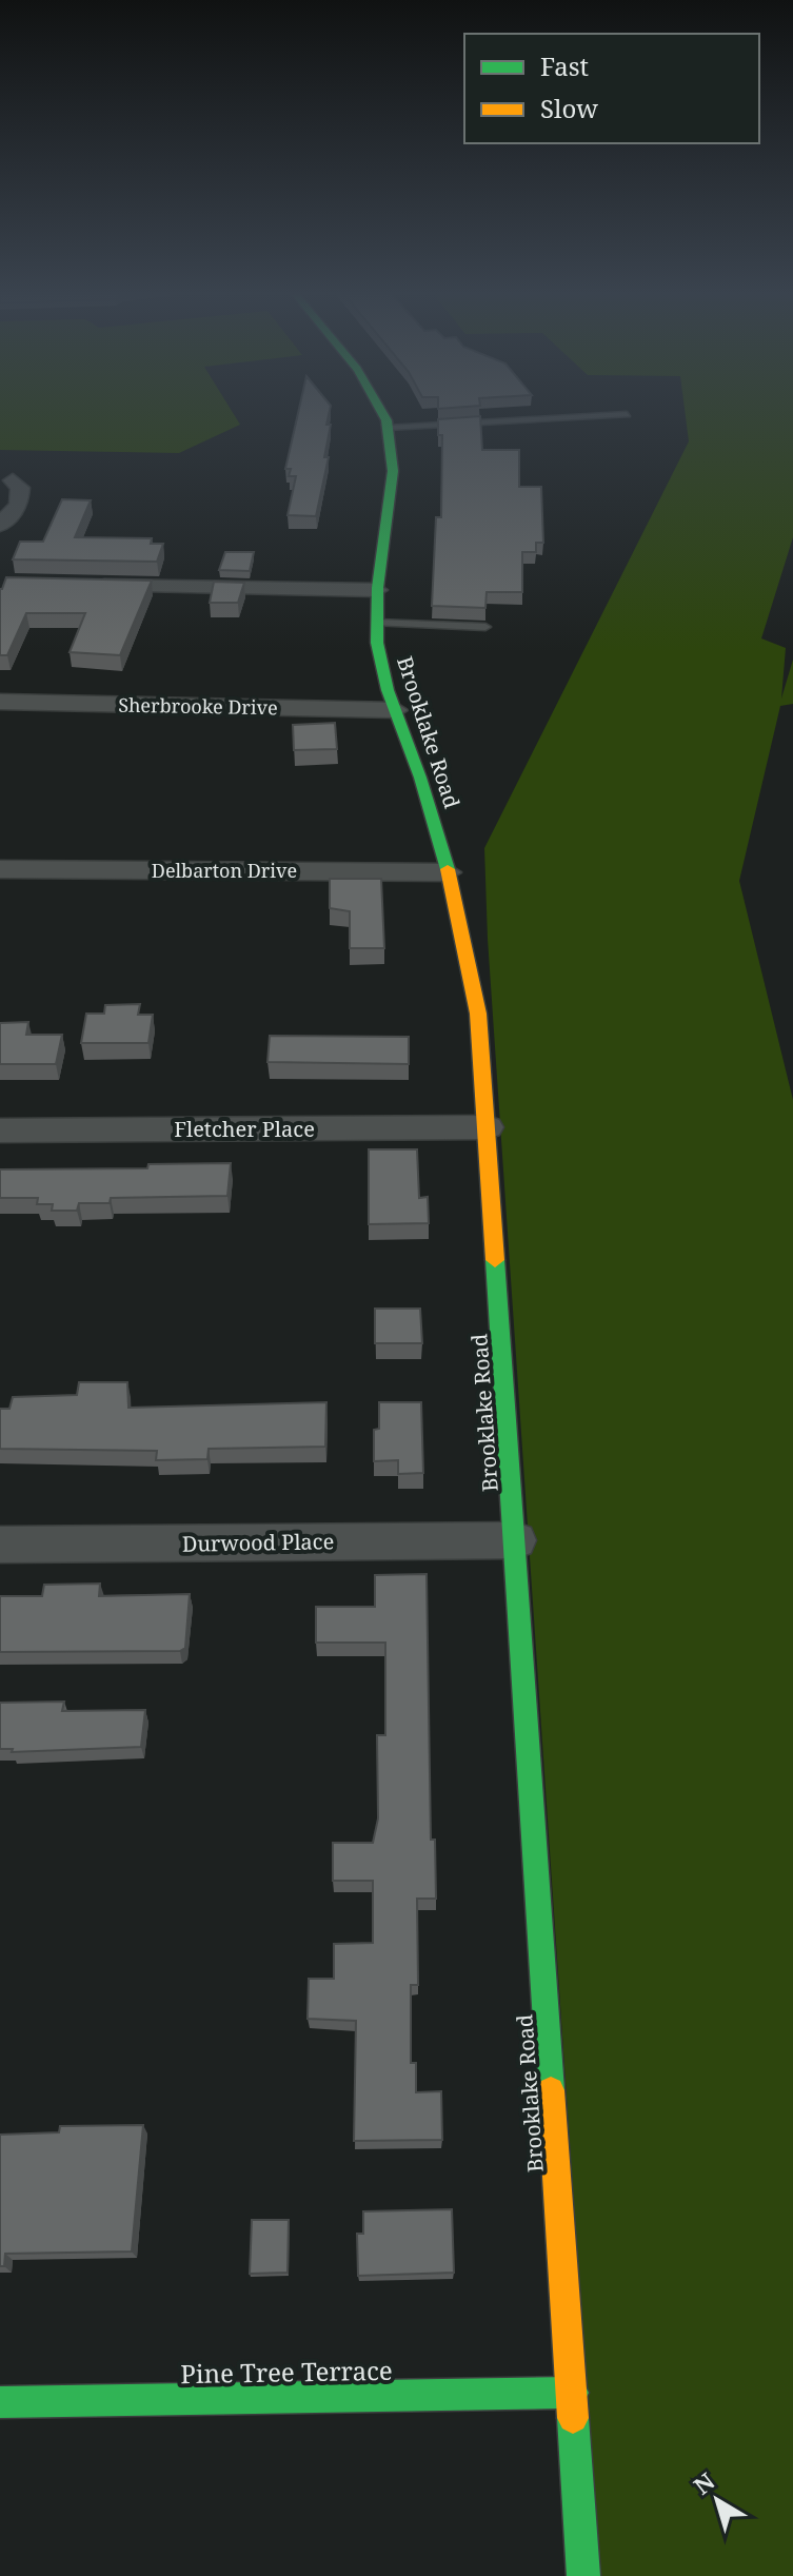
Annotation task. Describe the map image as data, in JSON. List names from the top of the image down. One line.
{"streets":{"street":["Sherbrooke Drive","Brooklake Road","Delbarton Drive","Fletcher Place","Durwood Place","Pine Tree Terrace"]},"crossings":[["Sherbrooke Drive","Brooklake Road"],["Brooklake Road","Delbarton Drive"],["Brooklake Road","Fletcher Place"],["Brooklake Road","Durwood Place"],["Brooklake Road","Pine Tree Terrace"]],"legend":["Fast","Slow"],"north":"top left"}
